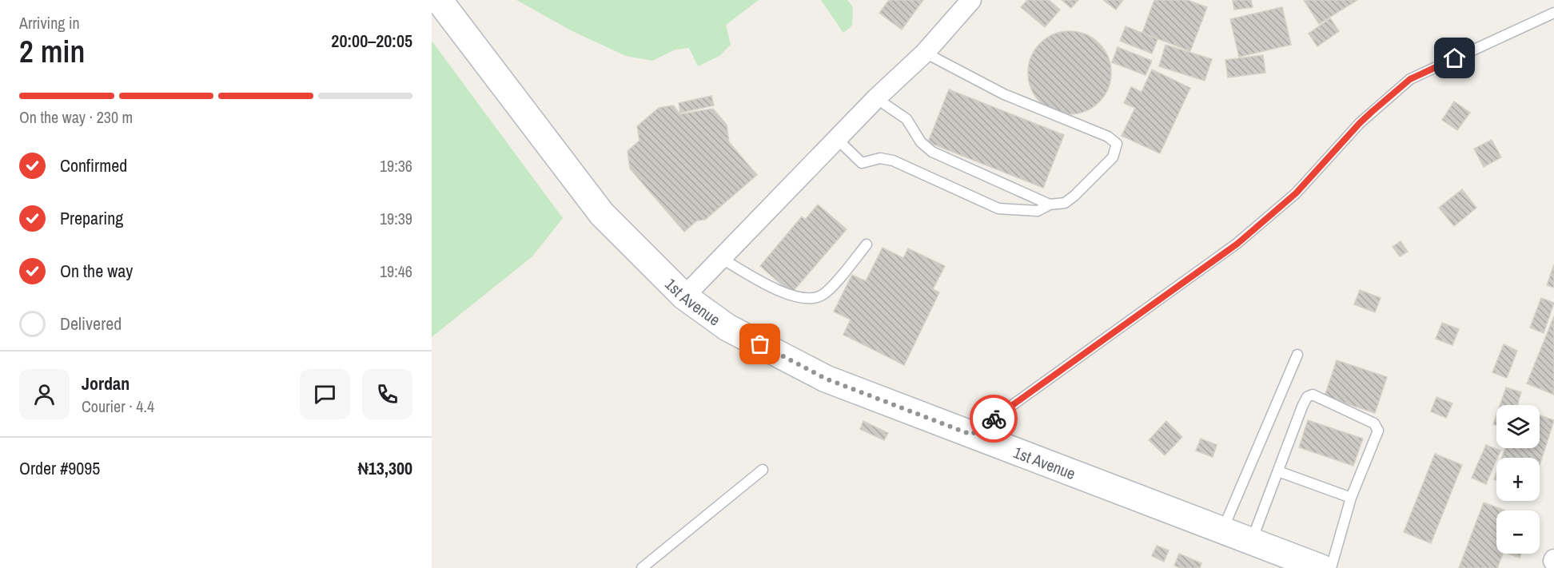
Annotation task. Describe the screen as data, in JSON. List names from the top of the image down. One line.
{"streets":{"street":["1st Avenue"]},"page":{"heading":["2 min","Arriving in","20:00–20:05"],"panel":["Jordan","Courier · 4.4","Order #9095","₦13,300"],"bar":"On the way · 230 m","list":[["Confirmed","19:36"],["Preparing","19:39"],["On the way","19:46"],"Delivered"],"map_buttons":["+","−"]}}
